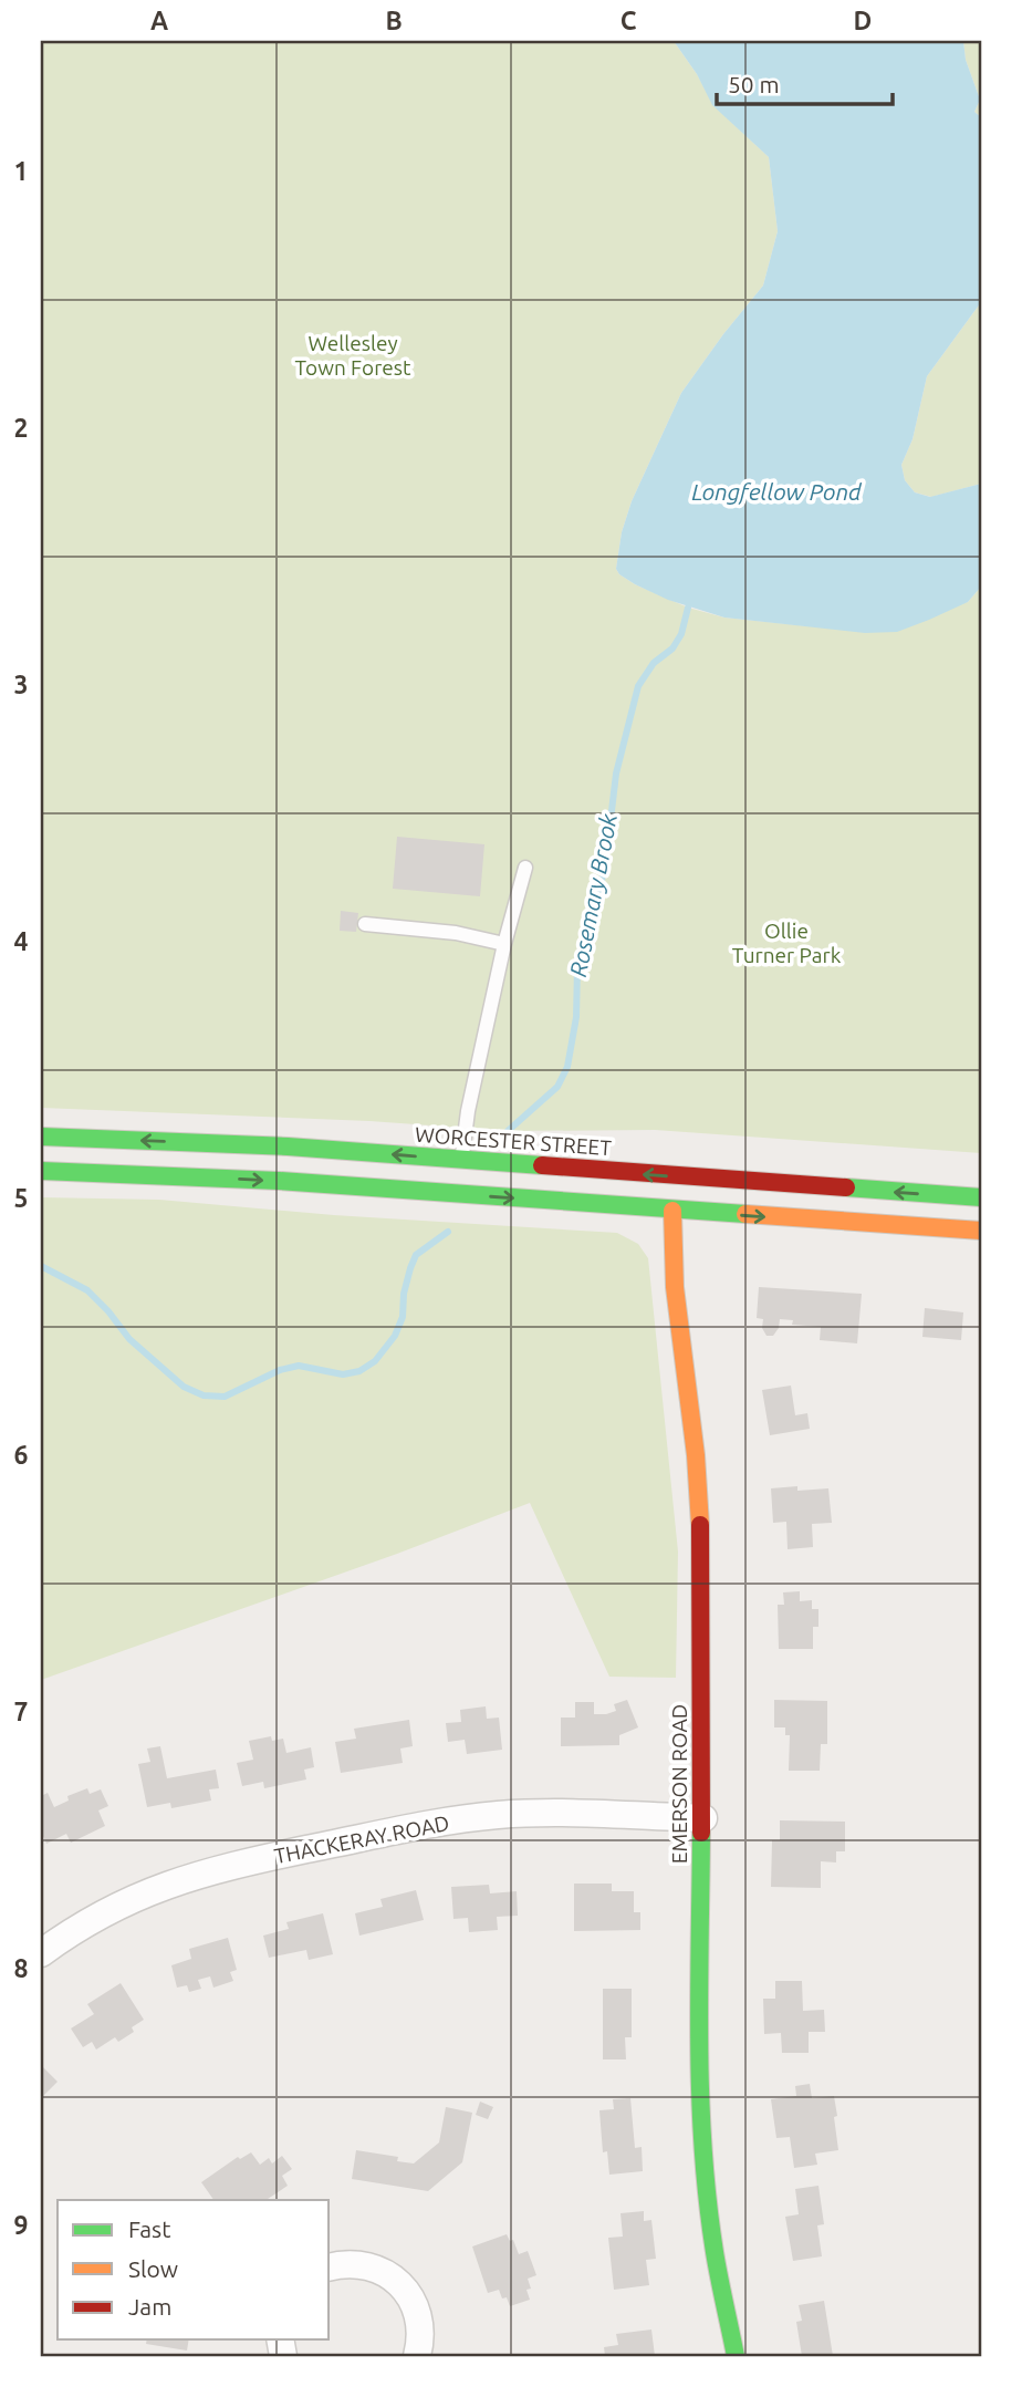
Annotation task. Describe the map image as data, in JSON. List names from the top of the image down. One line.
{"streets":{"main road":["WORCESTER STREET","EMERSON ROAD"],"street":["THACKERAY ROAD"]},"crossings":[["EMERSON ROAD","THACKERAY ROAD"]],"water":["Longfellow Pond","Rosemary Brook"],"parks":["Wellesley Town Forest","Ollie Turner Park"],"legend":["Fast","Slow","Jam"],"scale_bar":"50 m","grid":{"columns":["A","B","C","D"],"rows":["1","2","3","4","5","6","7","8","9"]}}
